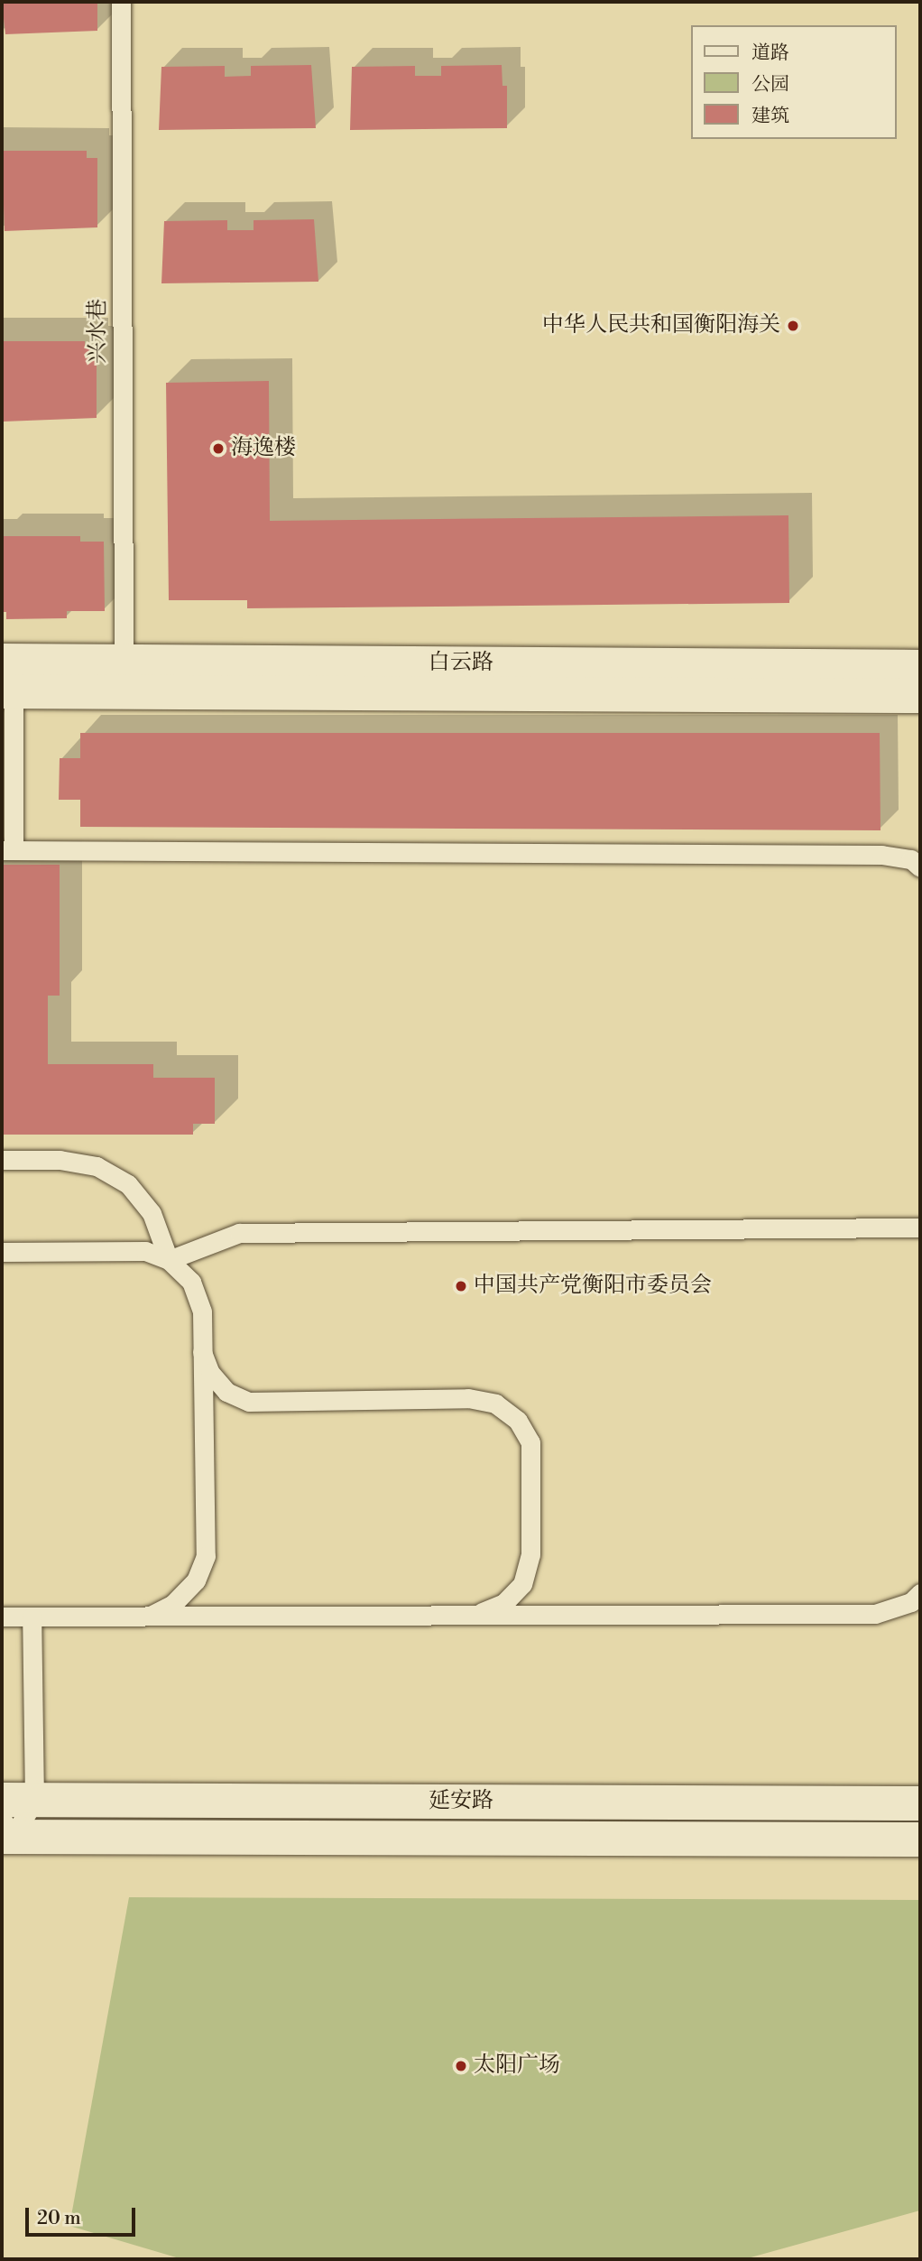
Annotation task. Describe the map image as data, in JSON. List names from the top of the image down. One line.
{"streets":{"street":["白云路","延安路"],"lane":["兴水巷"]},"crossings":[["兴水巷","白云路"]],"places":["中华人民共和国衡阳海关","海逸楼","中国共产党衡阳市委员会","太阳广场"],"legend":["道路","公园","建筑"],"scale_bar":"20 m"}
